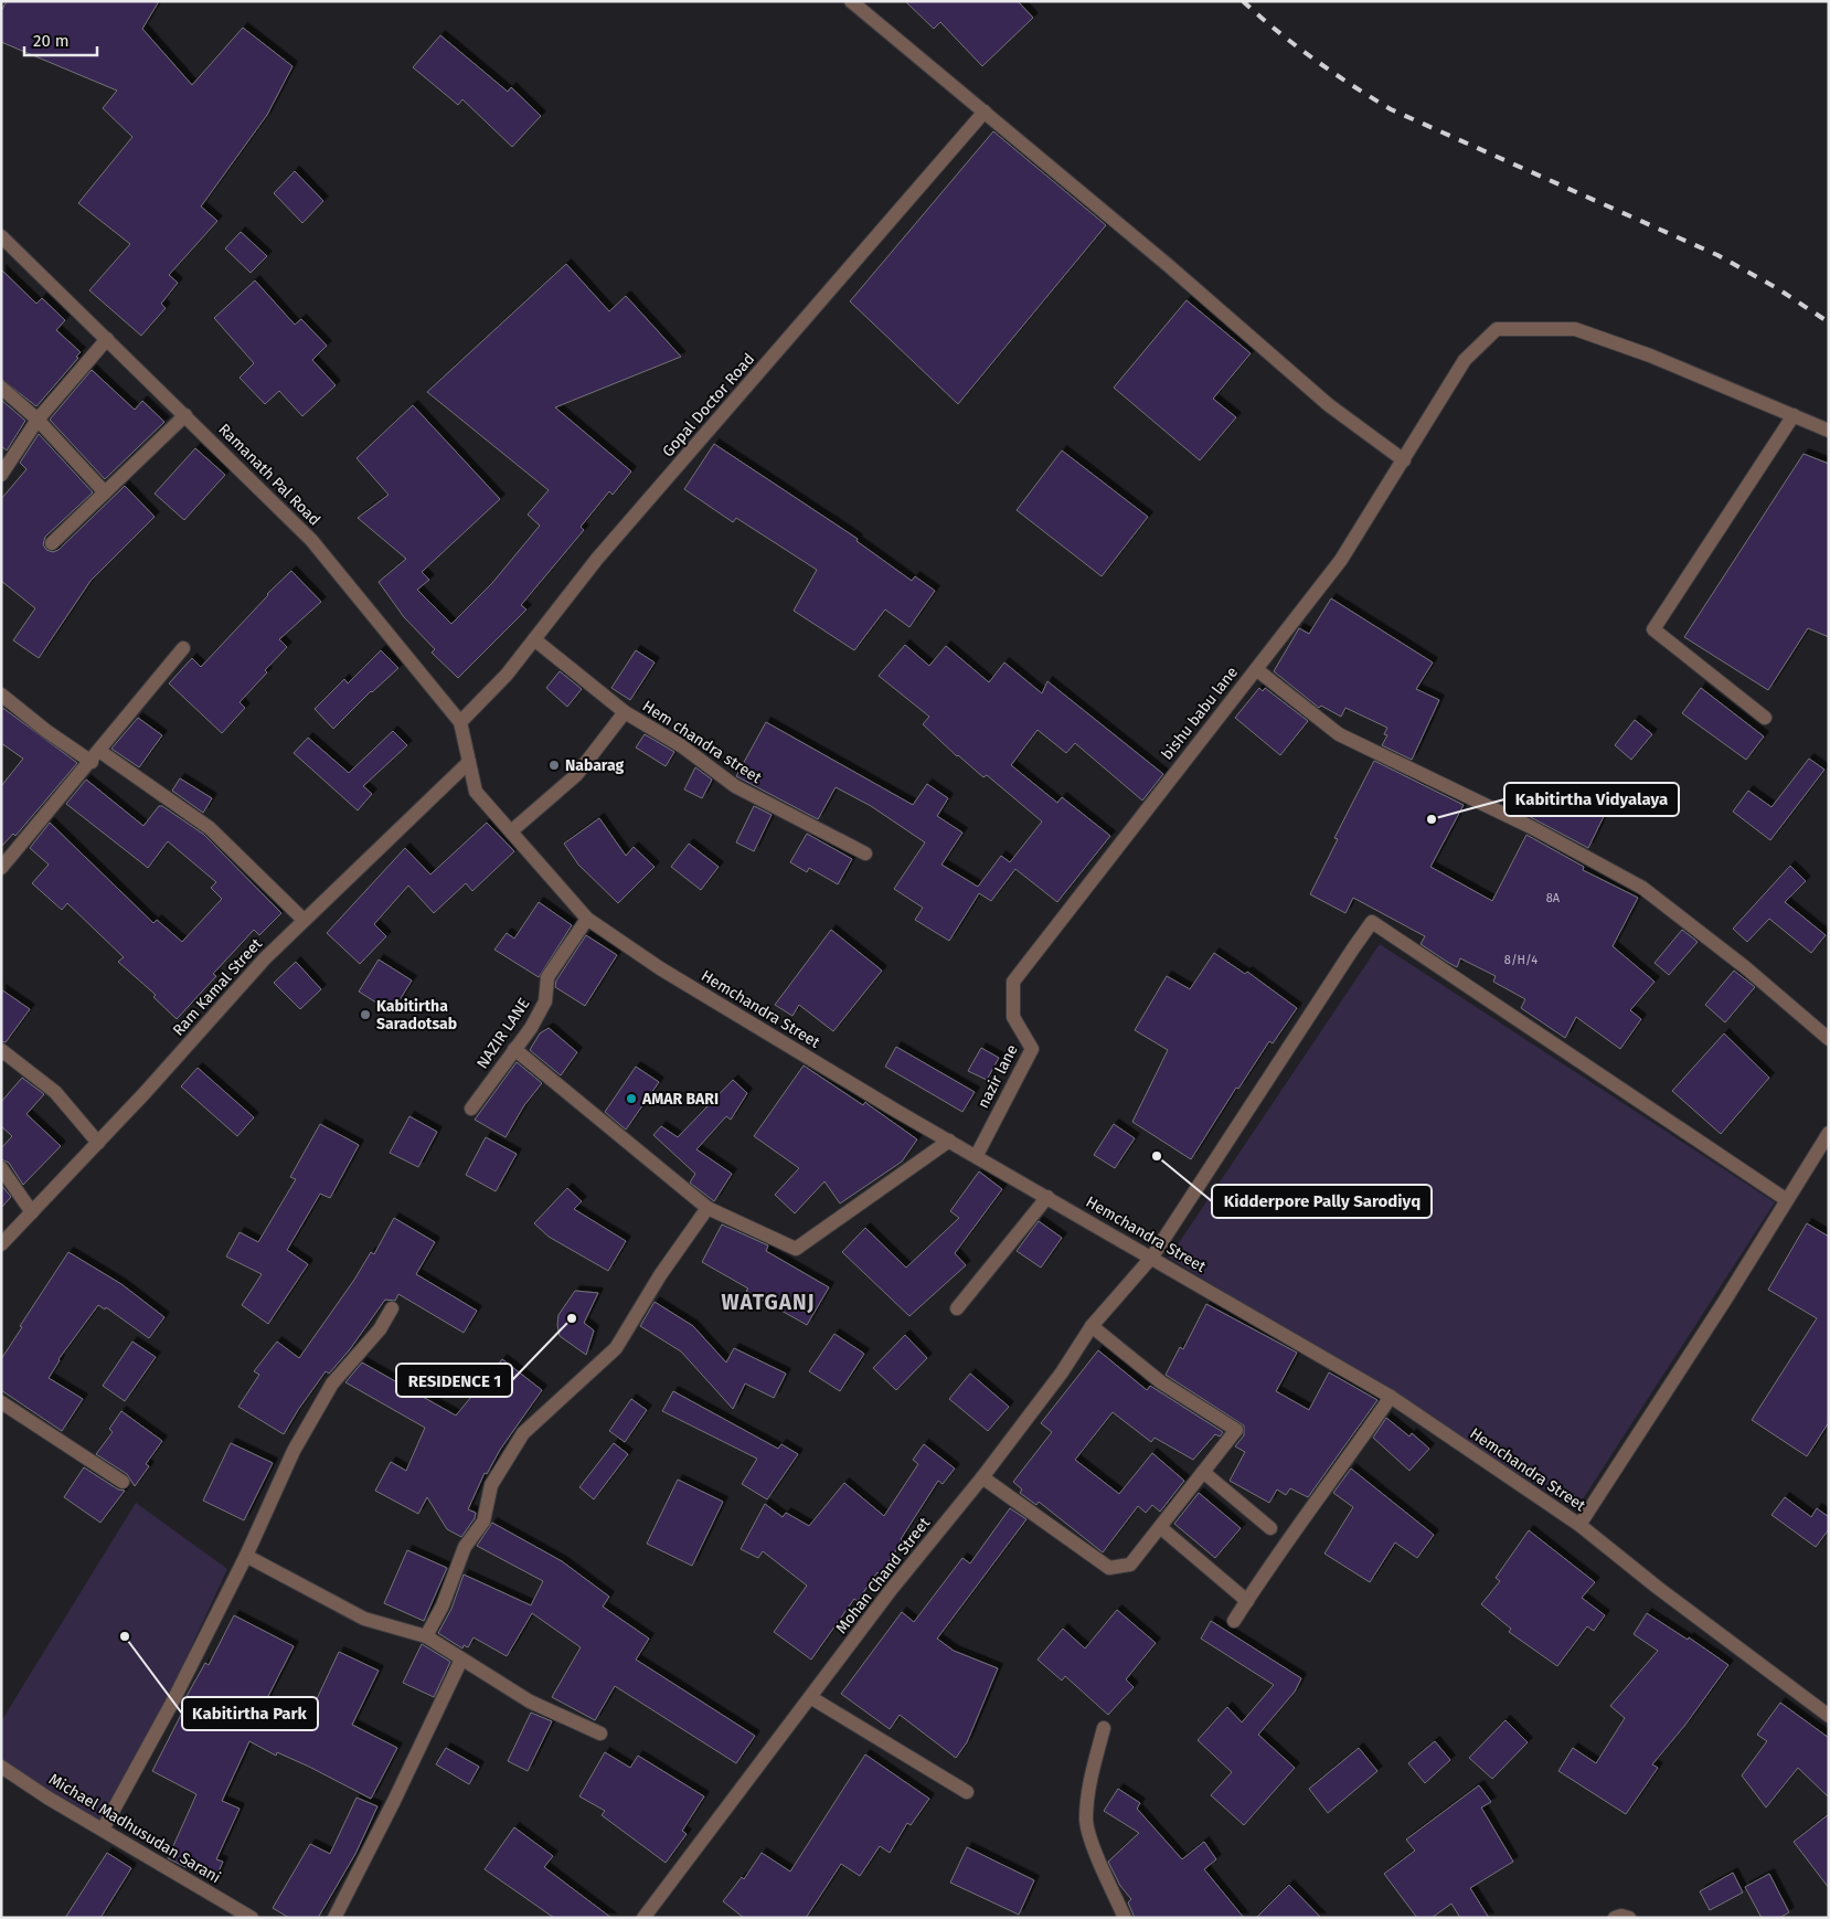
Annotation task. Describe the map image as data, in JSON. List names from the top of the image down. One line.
{"streets":{"street":["Gopal Doctor Road","Ramanath Pal Road","bishu babu lane","Hem chandra street","Ram Kamal Street","Hemchandra Street","NAZIR LANE","nazir lane","Mohan Chand Street","Michael Madhusudan Sarani"]},"crossings":[["Gopal Doctor Road","Ramanath Pal Road"],["Gopal Doctor Road","Hem chandra street"],["Ramanath Pal Road","Ram Kamal Street"],["Ramanath Pal Road","Hemchandra Street"],["bishu babu lane","nazir lane"],["Ram Kamal Street","Hemchandra Street"],["Hemchandra Street","NAZIR LANE"],["Hemchandra Street","nazir lane"],["Hemchandra Street","Mohan Chand Street"]],"districts":["WATGANJ"],"places":["Nabarag","Kabitirtha Vidyalaya","Kabitirtha Saradotsab","AMAR BARI","Kidderpore Pally Sarodiyq","RESIDENCE 1","Kabitirtha Park"],"house_numbers":["8A","8/H/4"],"scale_bar":"20 m"}
